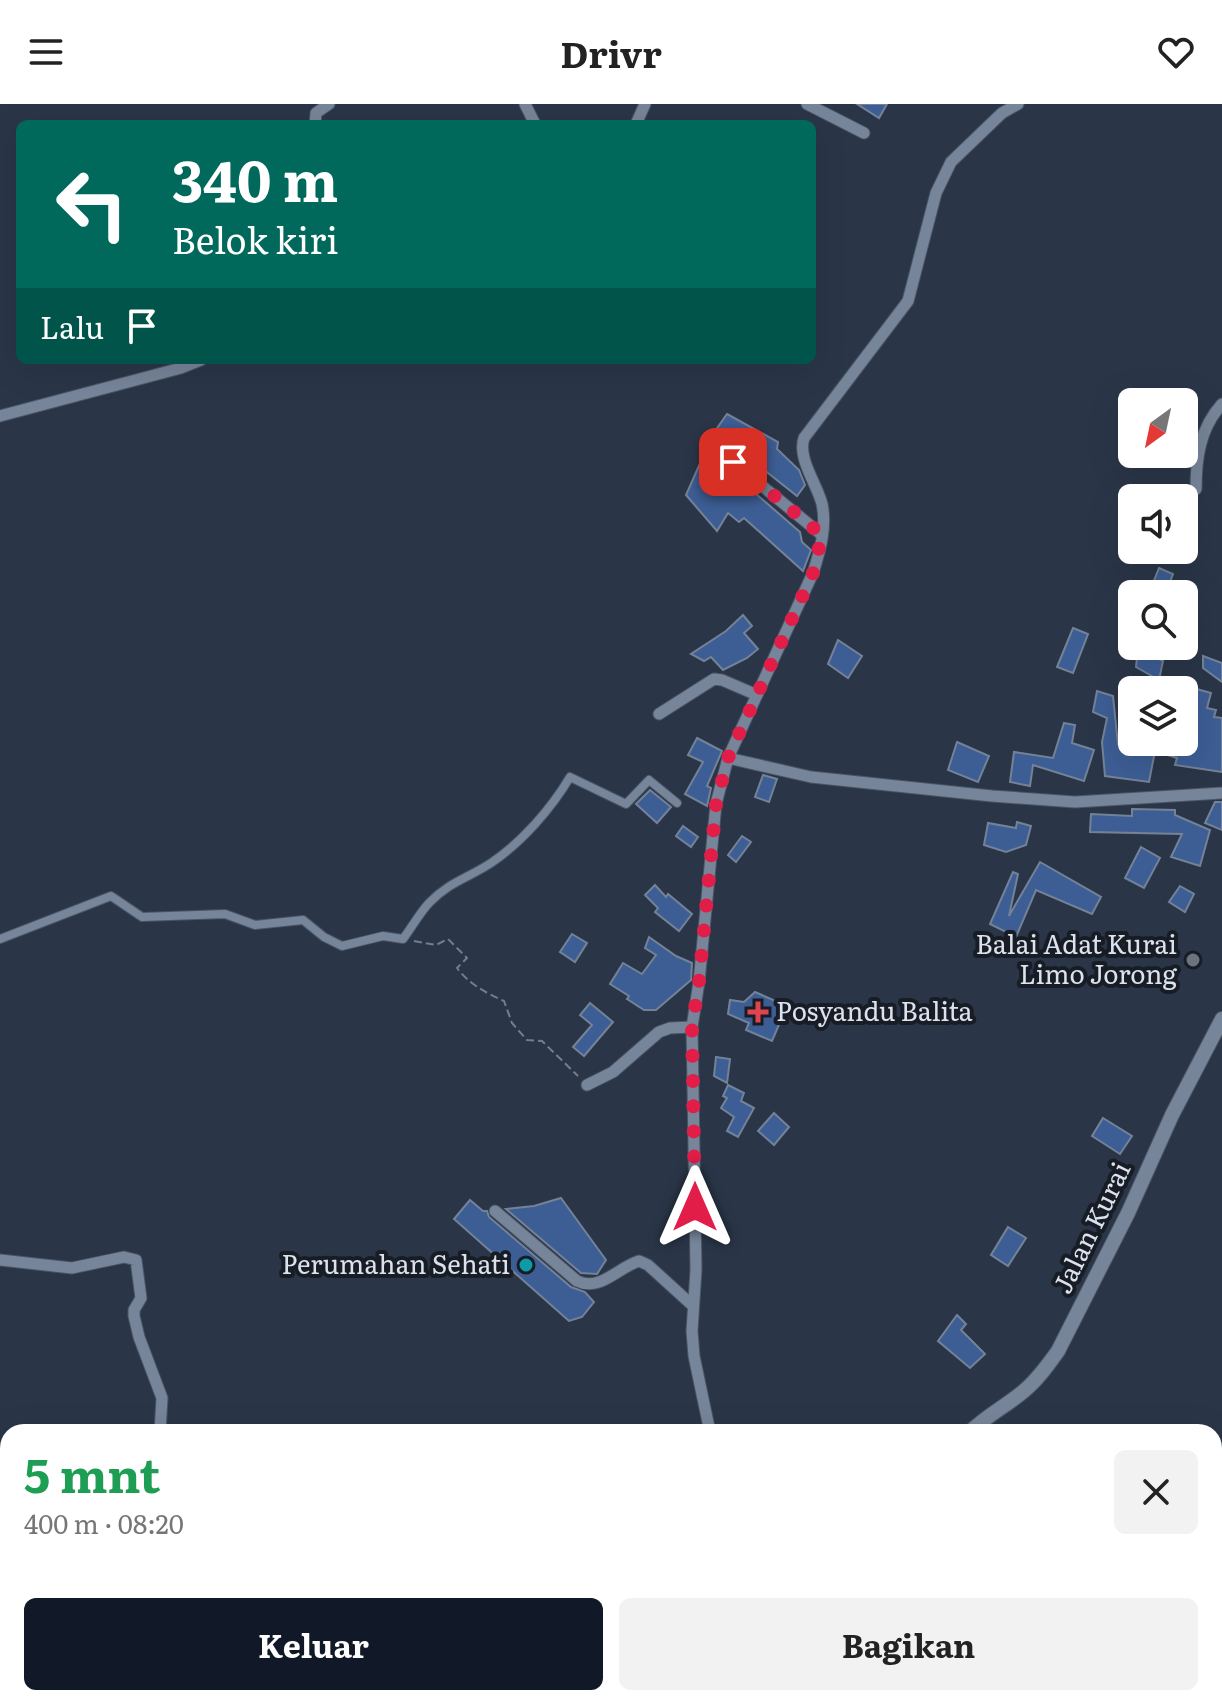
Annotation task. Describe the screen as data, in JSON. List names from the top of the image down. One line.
{"streets":{"street":["Jalan Kurai"]},"places":{"other":["Balai Adat Kurai Limo Jorong","Perumahan Sehati"],"health":["Posyandu Balita"]},"north":"bottom left","page":{"header":"Drivr","turn":["340 m","Belok kiri"],"then":"Lalu","heading":["5 mnt","400 m · 08:20"],"buttons":["Keluar","Bagikan"]}}
